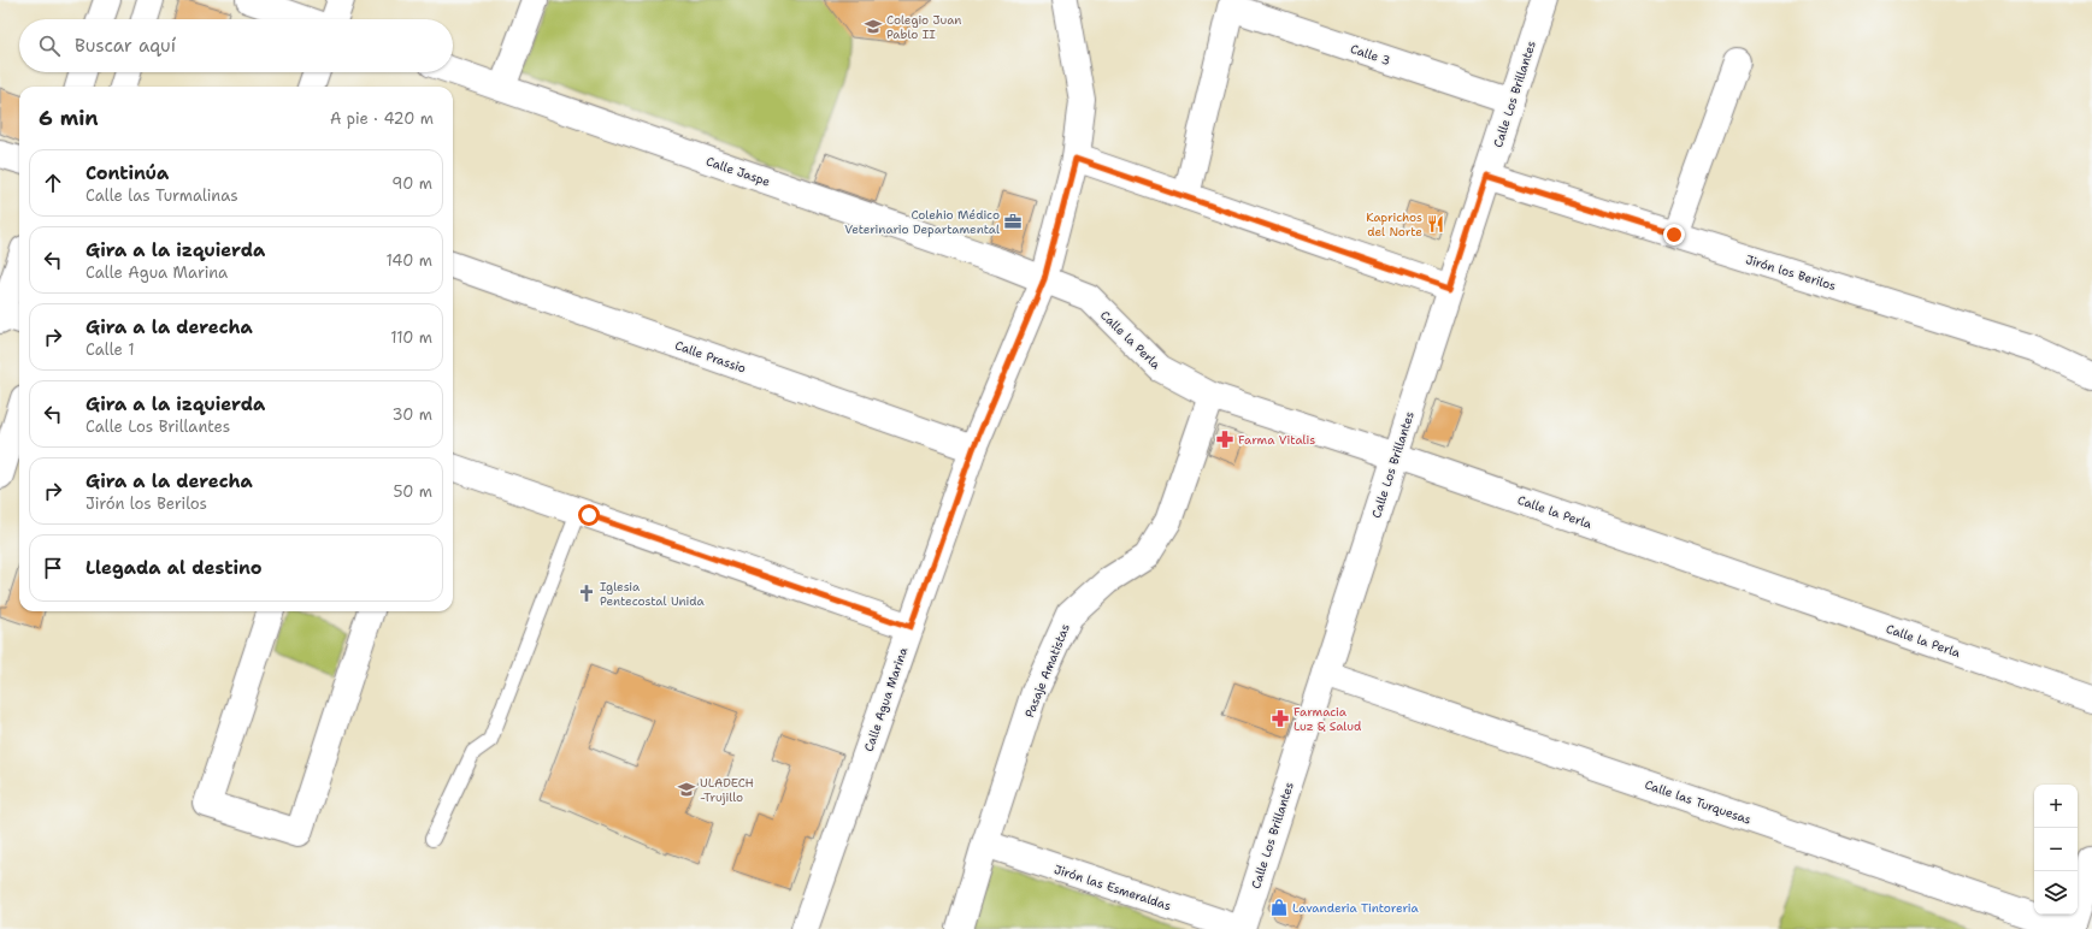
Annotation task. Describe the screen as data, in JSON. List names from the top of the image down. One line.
{"streets":{"street":["Calle 3","Calle Los Brillantes","Calle Jaspe","Jirón los Berilos","Calle la Perla","Calle Prassio","Pasaje Amatistas","Calle Agua Marina","Calle las Turquesas","Jirón las Esmeraldas"]},"crossings":[["Calle 3","Calle Los Brillantes"],["Calle Los Brillantes","Jirón los Berilos"],["Calle Los Brillantes","Calle la Perla"],["Calle Los Brillantes","Calle las Turquesas"],["Calle Los Brillantes","Jirón las Esmeraldas"],["Calle Jaspe","Calle la Perla"],["Calle Jaspe","Calle Agua Marina"],["Calle la Perla","Pasaje Amatistas"],["Calle la Perla","Calle Agua Marina"],["Calle Prassio","Calle Agua Marina"],["Pasaje Amatistas","Jirón las Esmeraldas"]],"places":{"school or university":["Colegio Juan Pablo II","ULADECH -Trujillo"],"office":["Colehio Médico Veterinario Departamental"],"restaurant":["Kaprichos del Norte"],"pharmacy":["Farma Vitalis","Farmacia Luz & Salud"],"church":["Iglesia Pentecostal Unida"],"shop":["Lavanderia Tintoreria"]},"page":{"search":"Buscar aquí","heading":["6 min","A pie · 420 m"],"list":[["Continúa","Calle las Turmalinas","90 m"],["Gira a la izquierda","Calle Agua Marina","140 m"],["Gira a la derecha","Calle 1","110 m"],["Gira a la izquierda","Calle Los Brillantes","30 m"],["Gira a la derecha","Jirón los Berilos","50 m"],"Llegada al destino"],"map_buttons":["+","−"]}}
